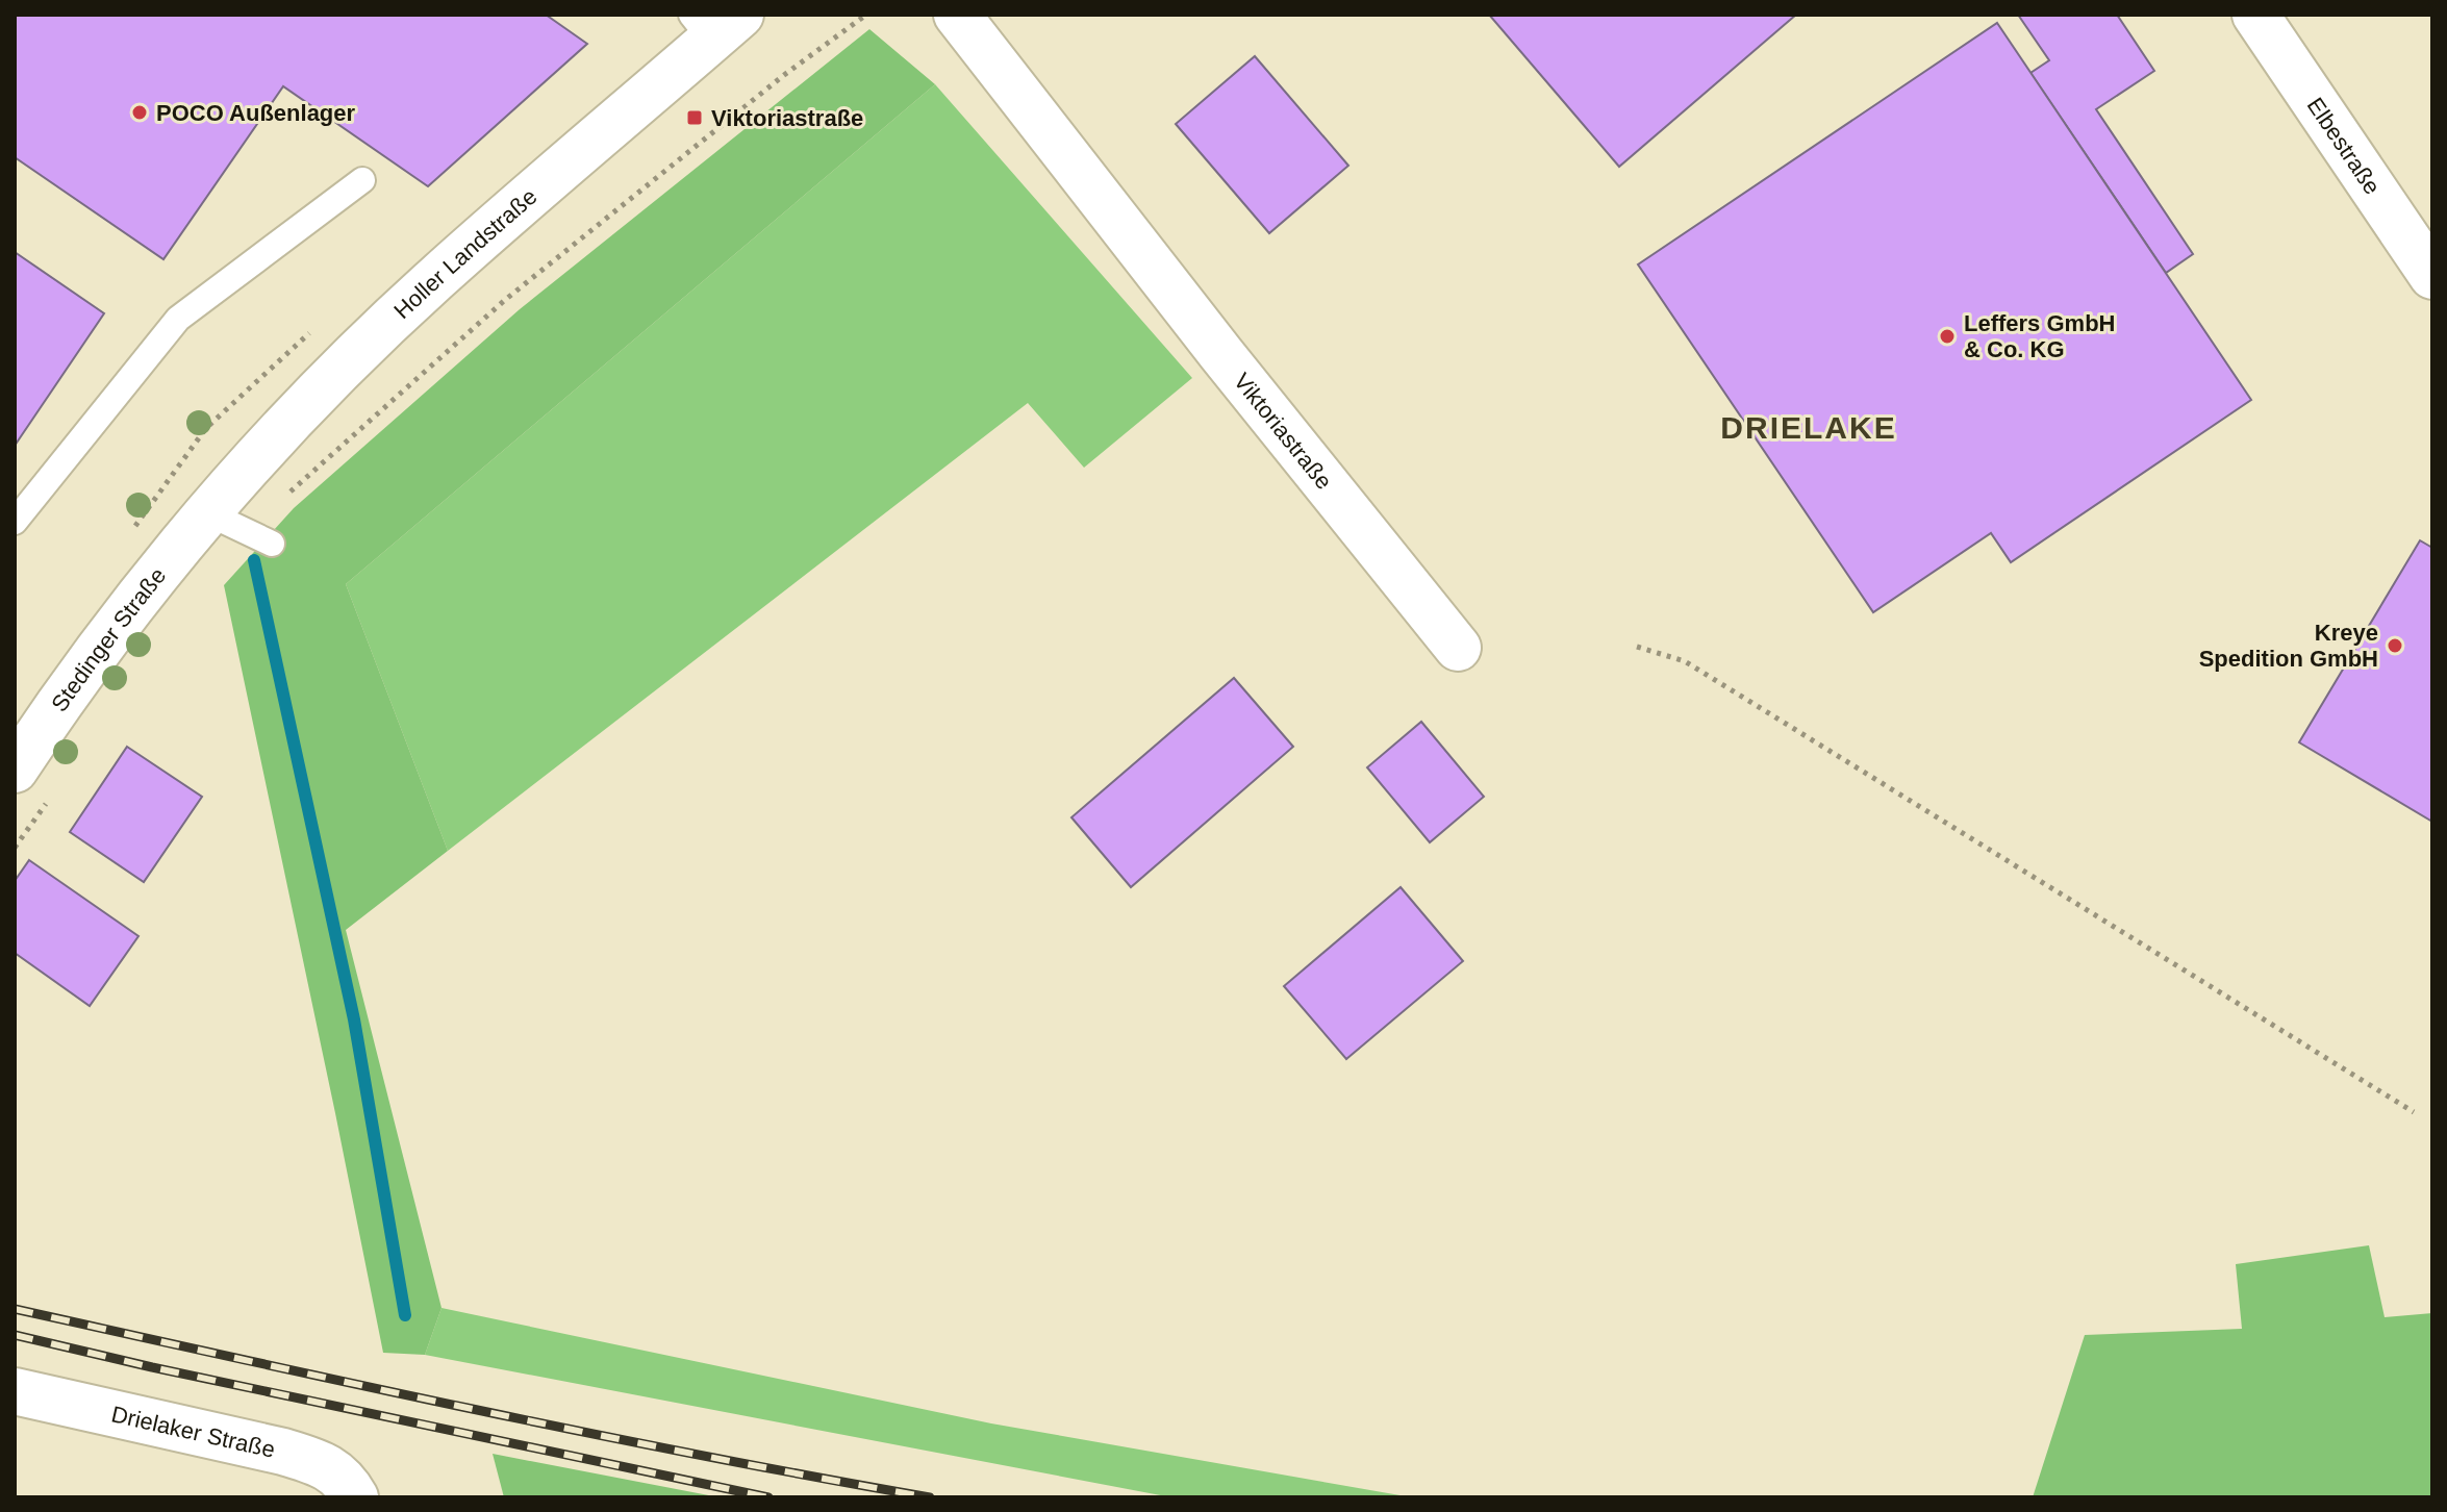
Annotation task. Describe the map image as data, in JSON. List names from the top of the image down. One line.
{"streets":{"street":["Elbestraße","Holler Landstraße","Viktoriastraße","Stedinger Straße","Drielaker Straße"]},"crossings":[["Holler Landstraße","Stedinger Straße"]],"districts":["DRIELAKE"],"places":{"other":["POCO Außenlager","Leffers GmbH & Co. KG","Kreye Spedition GmbH"],"transit":["Viktoriastraße"]}}
